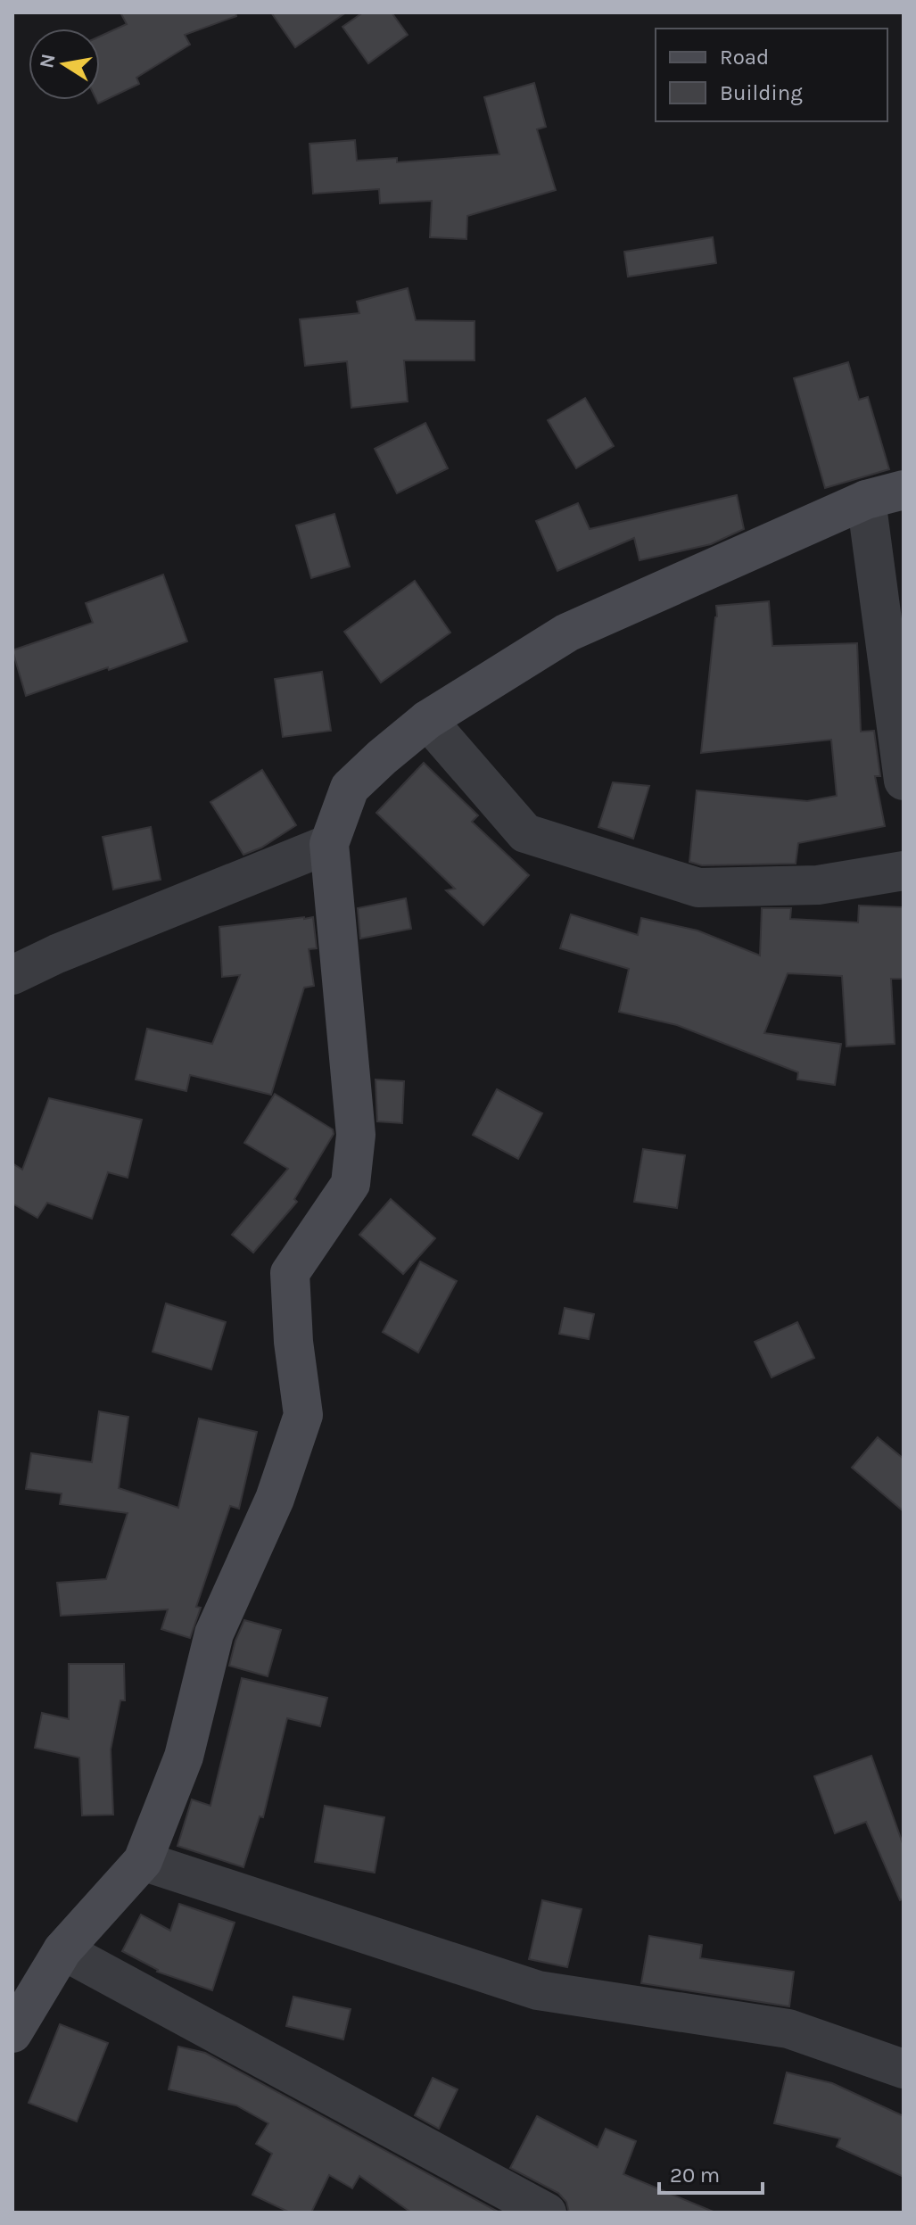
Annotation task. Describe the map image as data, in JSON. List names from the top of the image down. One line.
{"legend":["Road","Building"],"scale_bar":"20 m","north":"left"}
